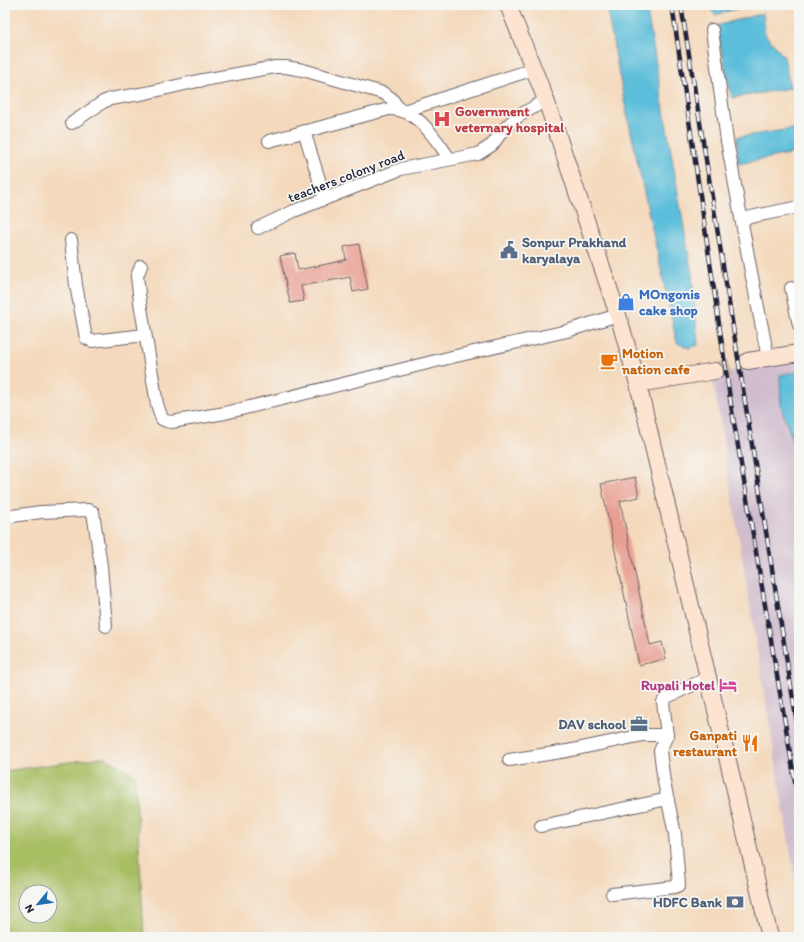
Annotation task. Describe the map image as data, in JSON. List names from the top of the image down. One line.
{"streets":{"street":["teachers colony road"]},"places":{"hospital":["Government veternary hospital"],"public building":["Sonpur Prakhand karyalaya"],"shop":["MOngonis cake shop"],"cafe":["Motion nation cafe"],"hotel":["Rupali Hotel"],"office":["DAV school"],"restaurant":["Ganpati restaurant"],"bank":["HDFC Bank"]},"north":"bottom left"}
